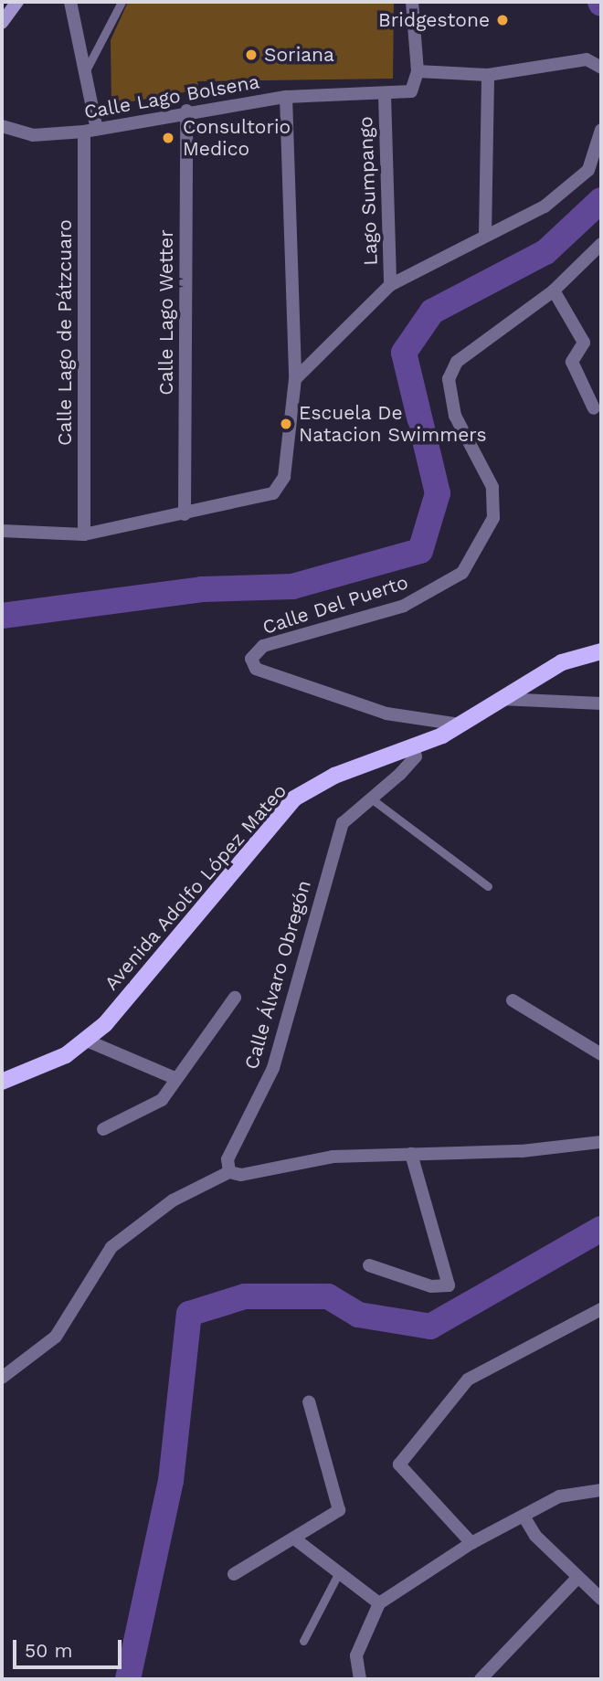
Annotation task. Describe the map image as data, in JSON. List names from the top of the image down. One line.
{"streets":{"main road":["Avenida Adolfo López Mateo"],"street":["Calle Lago Bolsena","Lago Sumpango","Calle Lago Wetter","Calle Lago de Pátzcuaro","Calle Del Puerto","Calle Álvaro Obregón"]},"crossings":[["Calle Lago Bolsena","Lago Sumpango"],["Calle Lago Bolsena","Calle Lago Wetter"],["Calle Lago Bolsena","Calle Lago de Pátzcuaro"],["Calle Del Puerto","Avenida Adolfo López Mateo"],["Avenida Adolfo López Mateo","Calle Álvaro Obregón"]],"places":["Bridgestone","Soriana","Consultorio Medico","Escuela De Natacion Swimmers"],"scale_bar":"50 m"}
